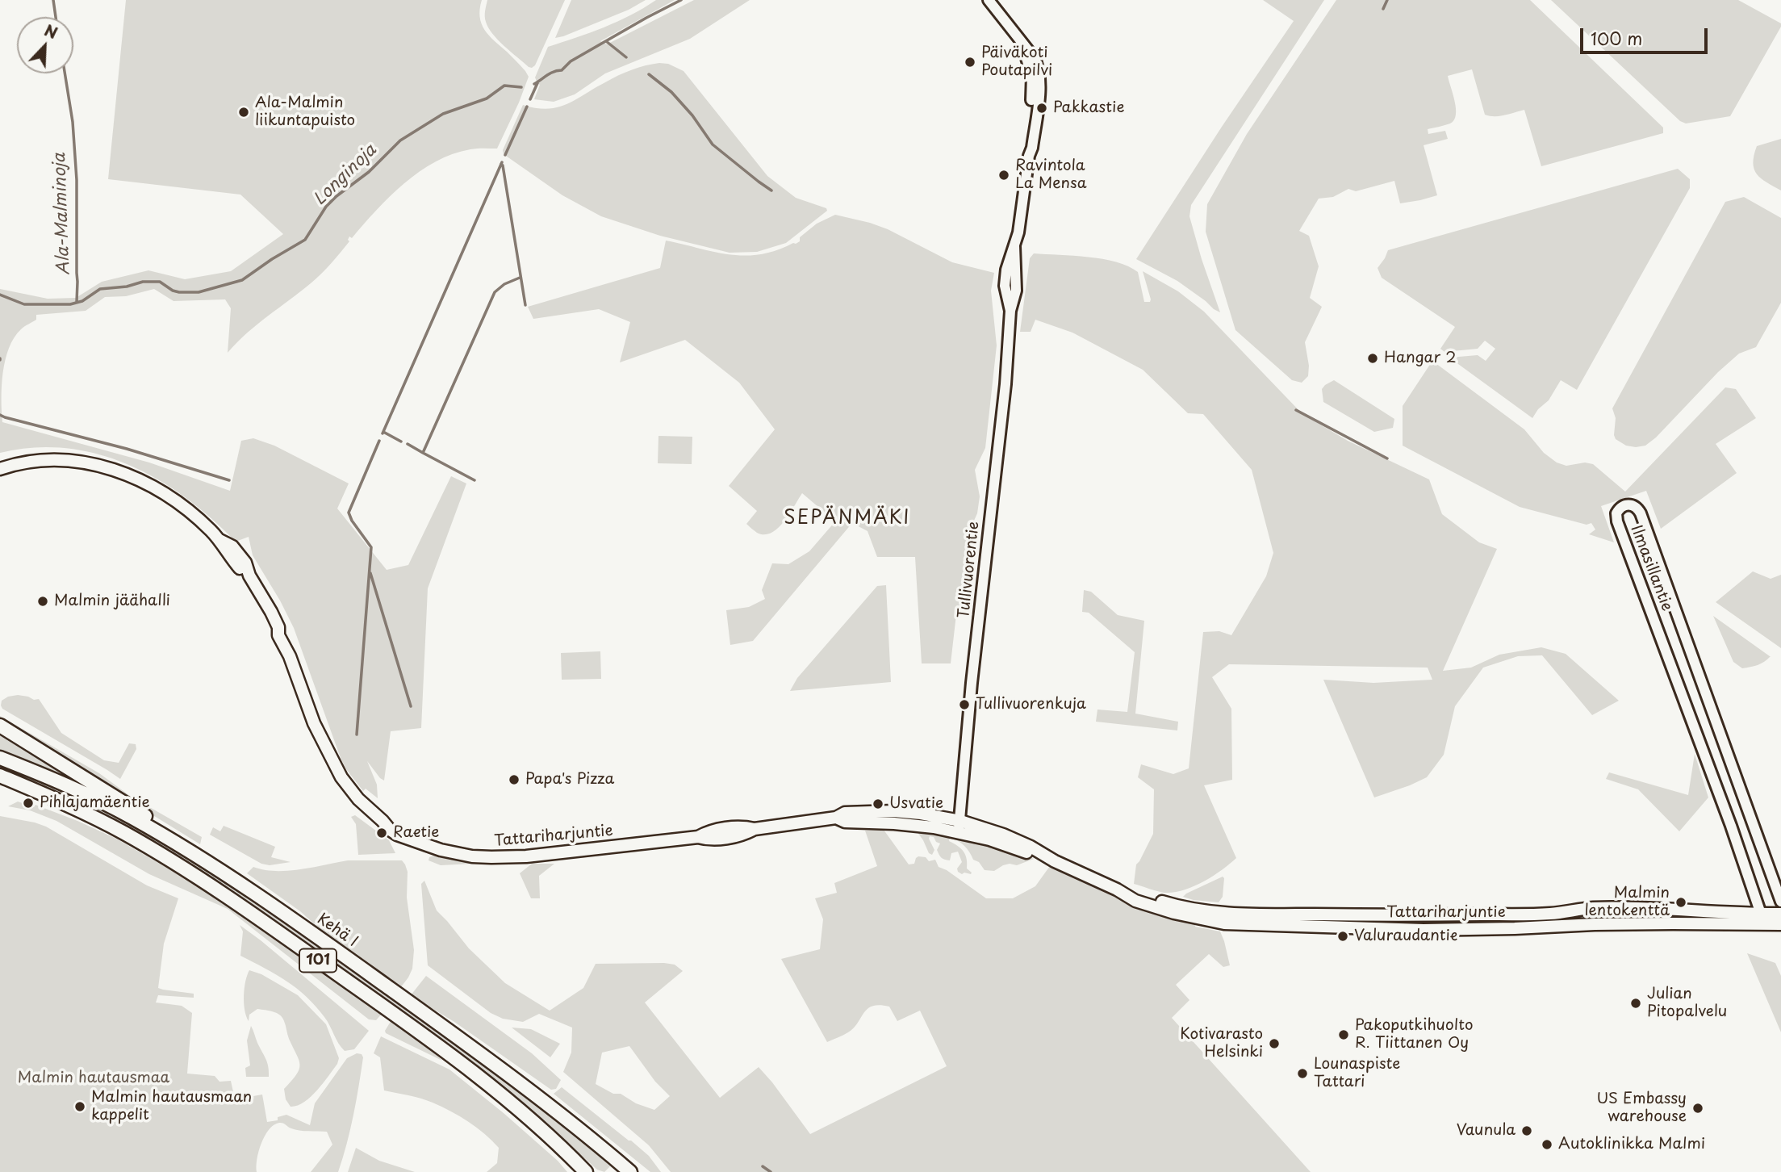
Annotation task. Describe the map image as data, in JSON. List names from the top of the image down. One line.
{"streets":{"highway":["Kehä I","101"],"main road":["Ilmasillantie","Tullivuorentie","Tattariharjuntie"]},"crossings":[["Ilmasillantie","Tattariharjuntie"],["Tullivuorentie","Tattariharjuntie"]],"districts":["SEPÄNMÄKI"],"water":["Longinoja","Ala-Malminoja"],"parks":["Malmin hautausmaa"],"places":["Päiväkoti Poutapilvi","Pakkastie","Ala-Malmin liikuntapuisto","Ravintola La Mensa","Hangar 2","Malmin jäähalli","Tullivuorenkuja","Papa's Pizza","Pihlajamäentie","Usvatie","Raetie","Malmin lentokenttä","Valuraudantie","Julian Pitopalvelu","Pakoputkihuolto R. Tiittanen Oy","Kotivarasto Helsinki","Lounaspiste Tattari","Malmin hautausmaan kappelit","US Embassy warehouse","Vaunula","Autoklinikka Malmi"],"scale_bar":"100 m","north":"top right"}
